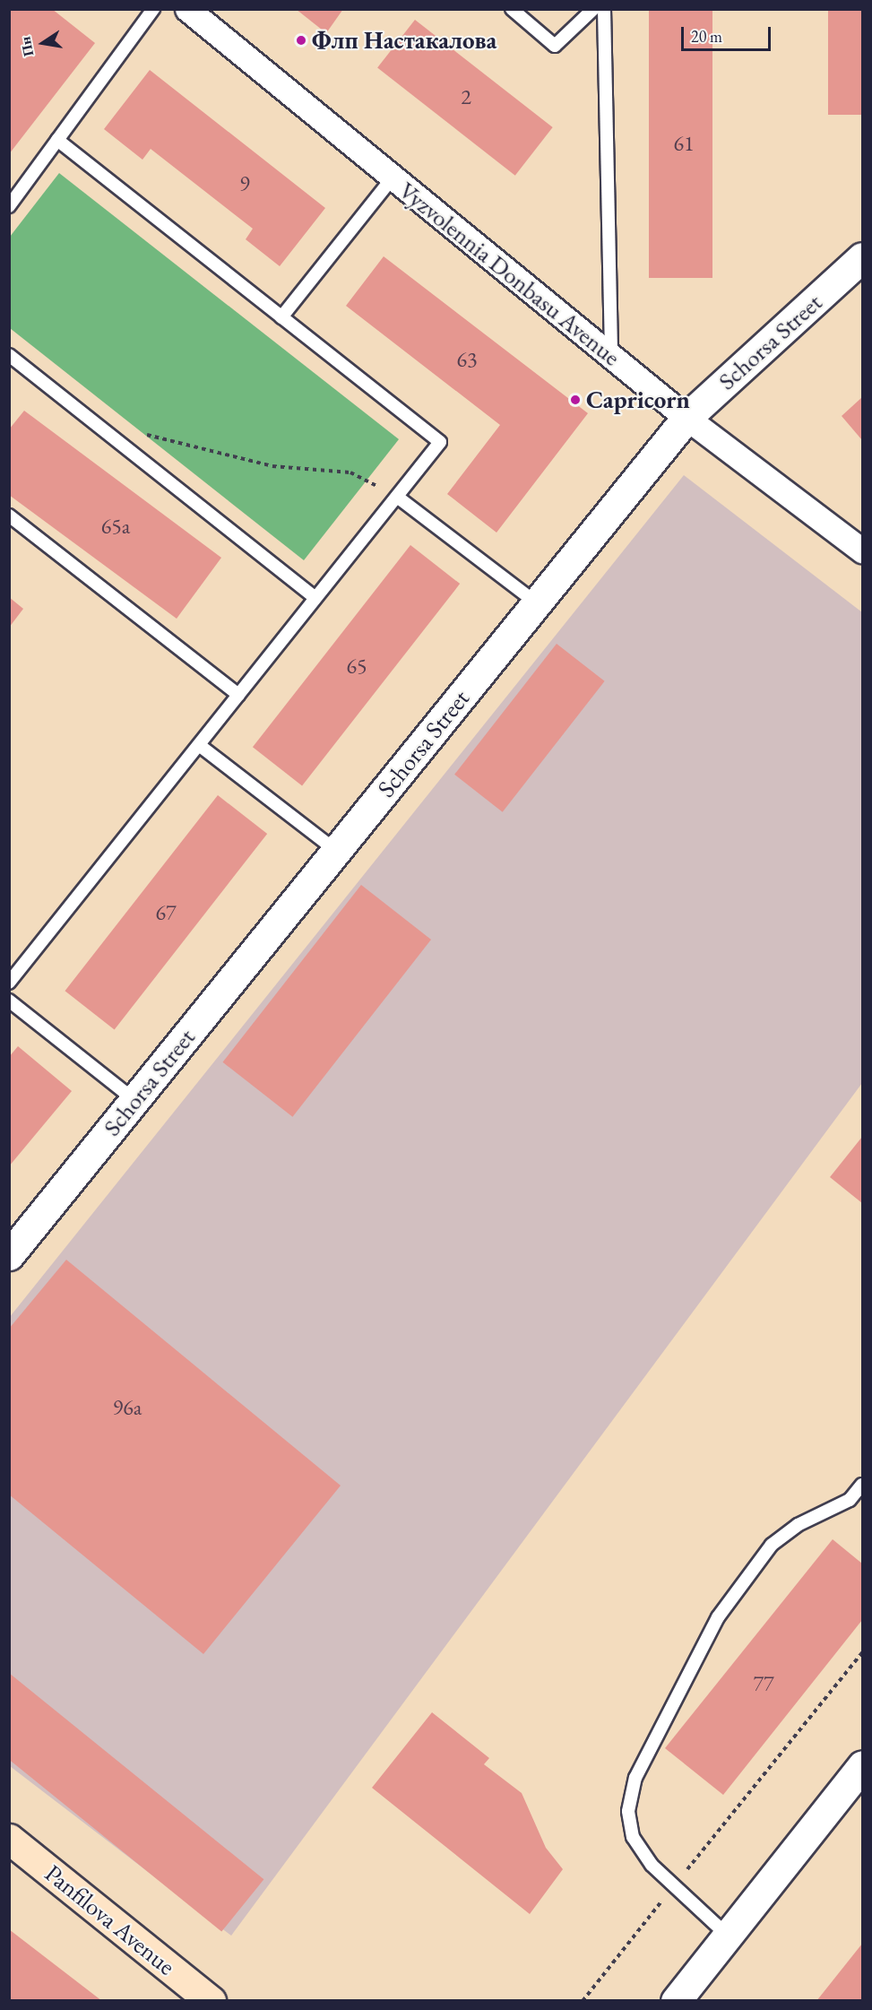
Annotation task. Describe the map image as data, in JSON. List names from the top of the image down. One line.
{"streets":{"main road":["Panfilova Avenue"],"street":["Vyzvolennia Donbasu Avenue","Schorsa Street"]},"crossings":[["Vyzvolennia Donbasu Avenue","Schorsa Street"]],"places":["Флп Настакалова","Capricorn"],"house_numbers":["2","61","9","63","65а","65","67","96а","77"],"scale_bar":"20 m","north":"left"}
